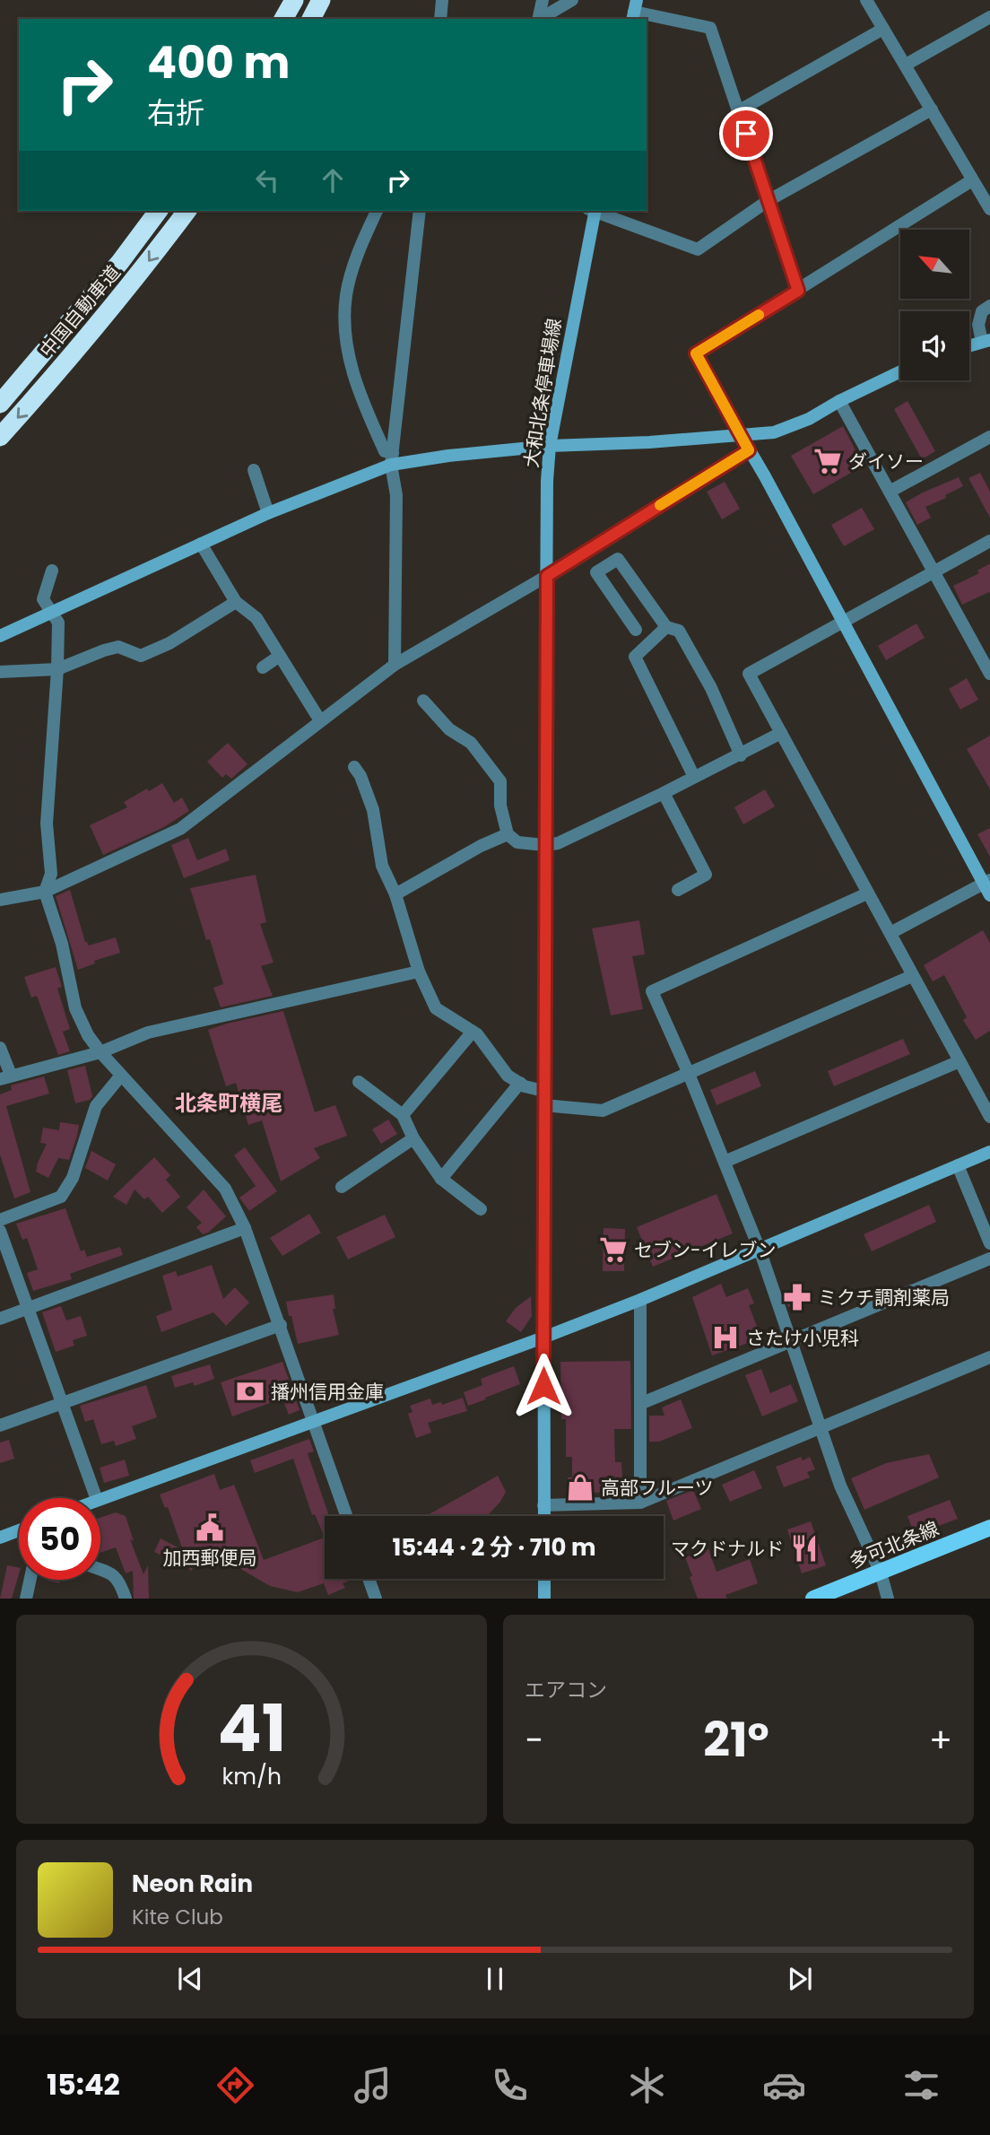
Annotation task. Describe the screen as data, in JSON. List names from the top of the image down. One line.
{"streets":{"highway":["中国自動車道"],"main road":["多可北条線"],"street":["大和北条停車場線"]},"districts":["北条町横尾"],"places":{"supermarket":["ダイソー","セブン-イレブン"],"pharmacy":["ミクチ調剤薬局"],"hospital":["さたけ小児科"],"bank":["播州信用金庫"],"shop":["高部フルーツ"],"public building":["加西郵便局"],"restaurant":["マクドナルド"]},"north":"top left","page":{"turn":["400 m","右折"],"limit":"50","trip":"15:44 · 2 分 · 710 m","tile":"エアコン","heat":["−","21°","+"],"song":["Neon Rain","Kite Club"],"tabs":"15:42","gauge":["41","km/h"]}}
